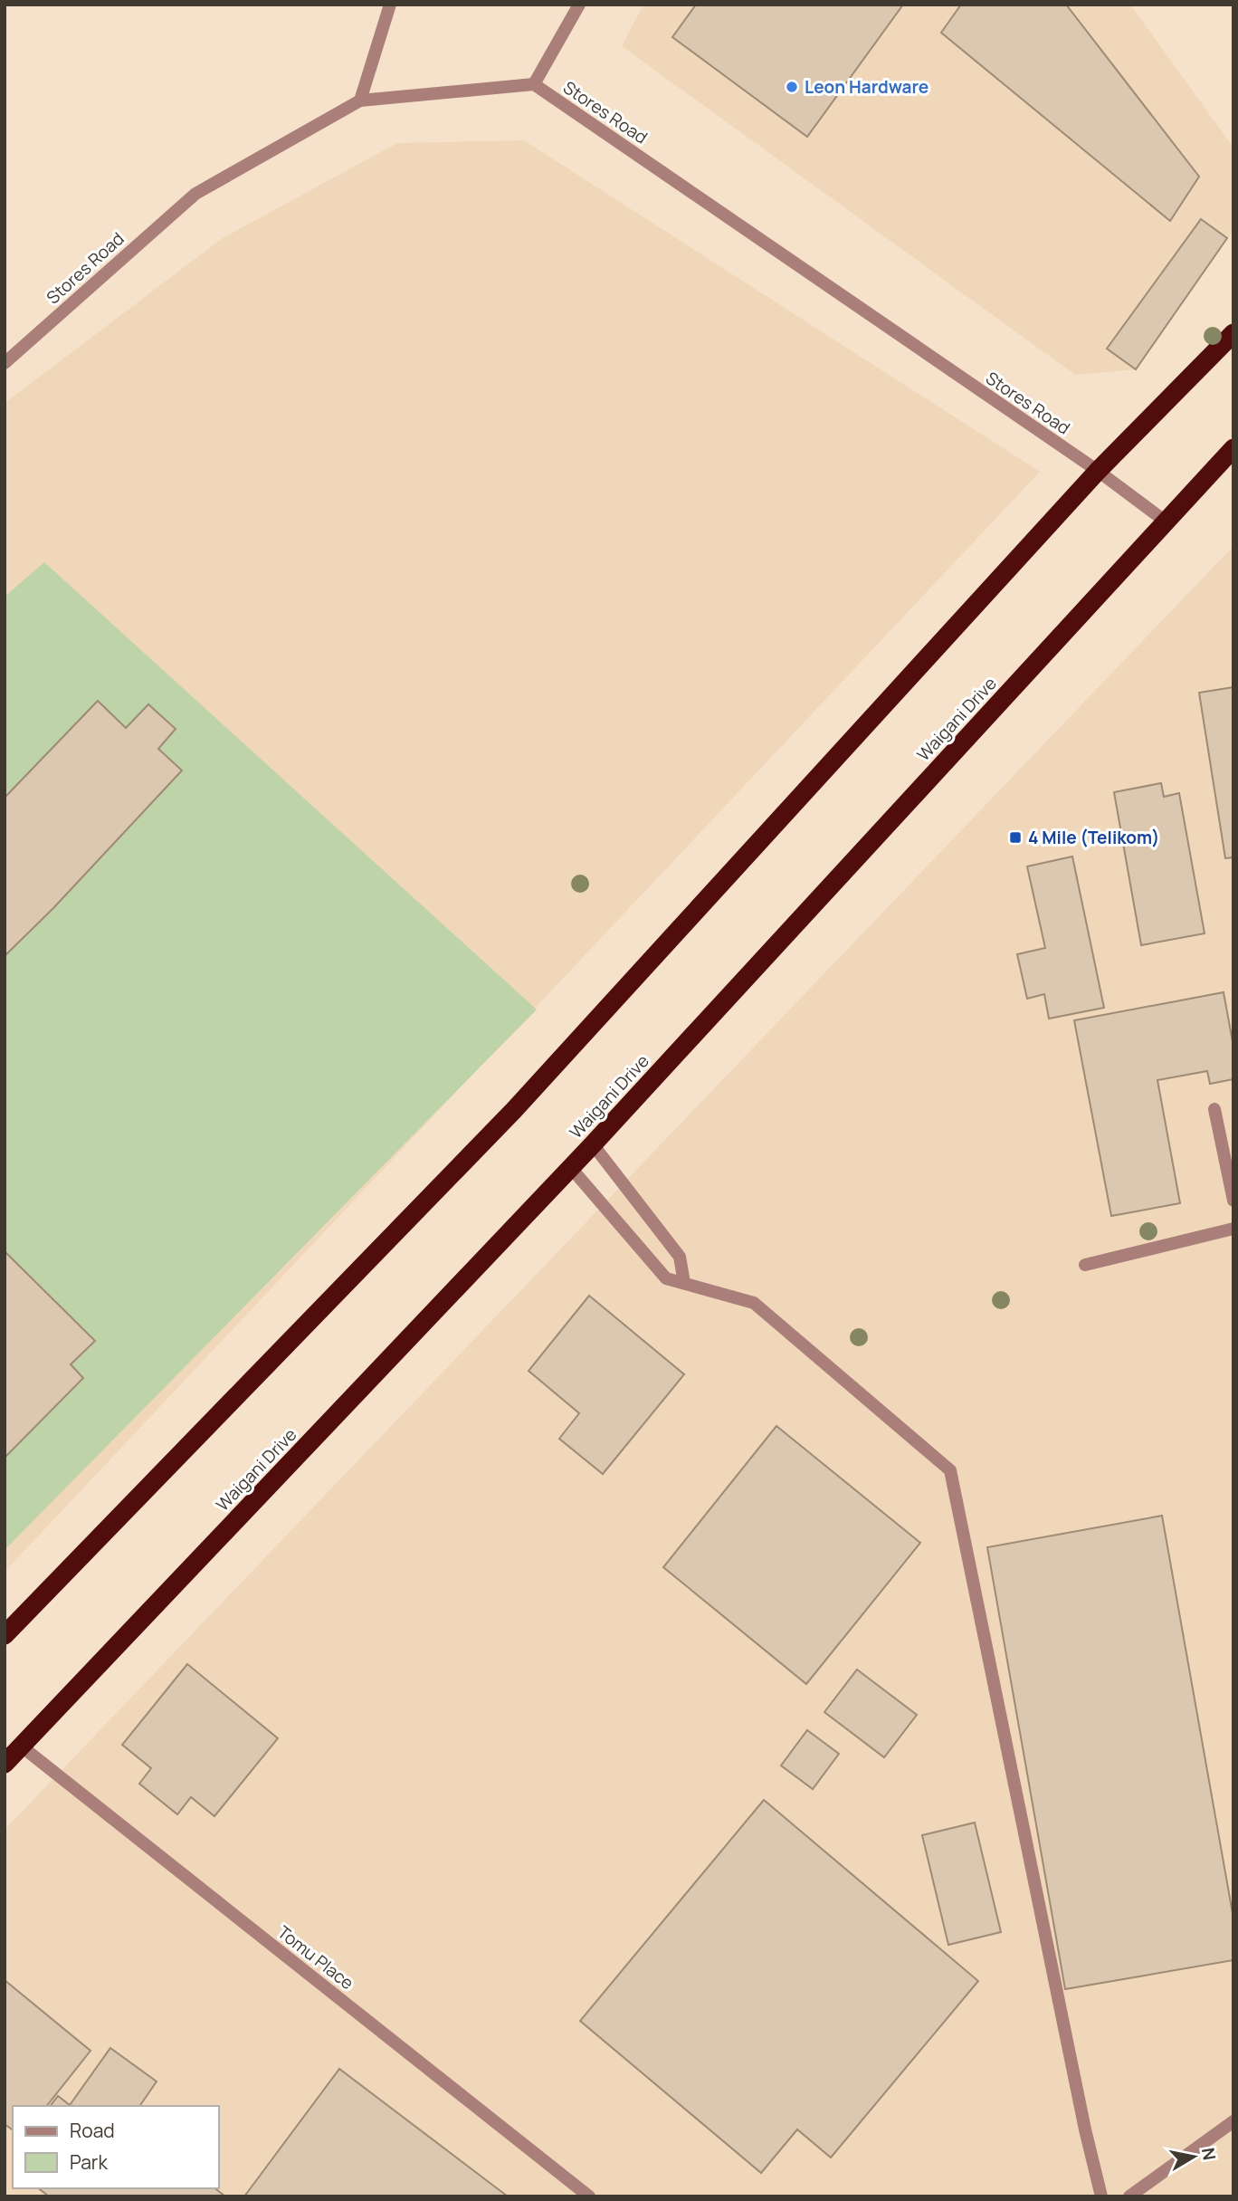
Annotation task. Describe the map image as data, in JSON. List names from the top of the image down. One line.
{"streets":{"highway":["Waigani Drive"],"street":["Stores Road","Tomu Place"]},"crossings":[["Stores Road","Waigani Drive"],["Waigani Drive","Tomu Place"]],"places":{"other":["Leon Hardware"],"transit":["4 Mile (Telikom)"]},"legend":["Road","Park"],"north":"right"}
